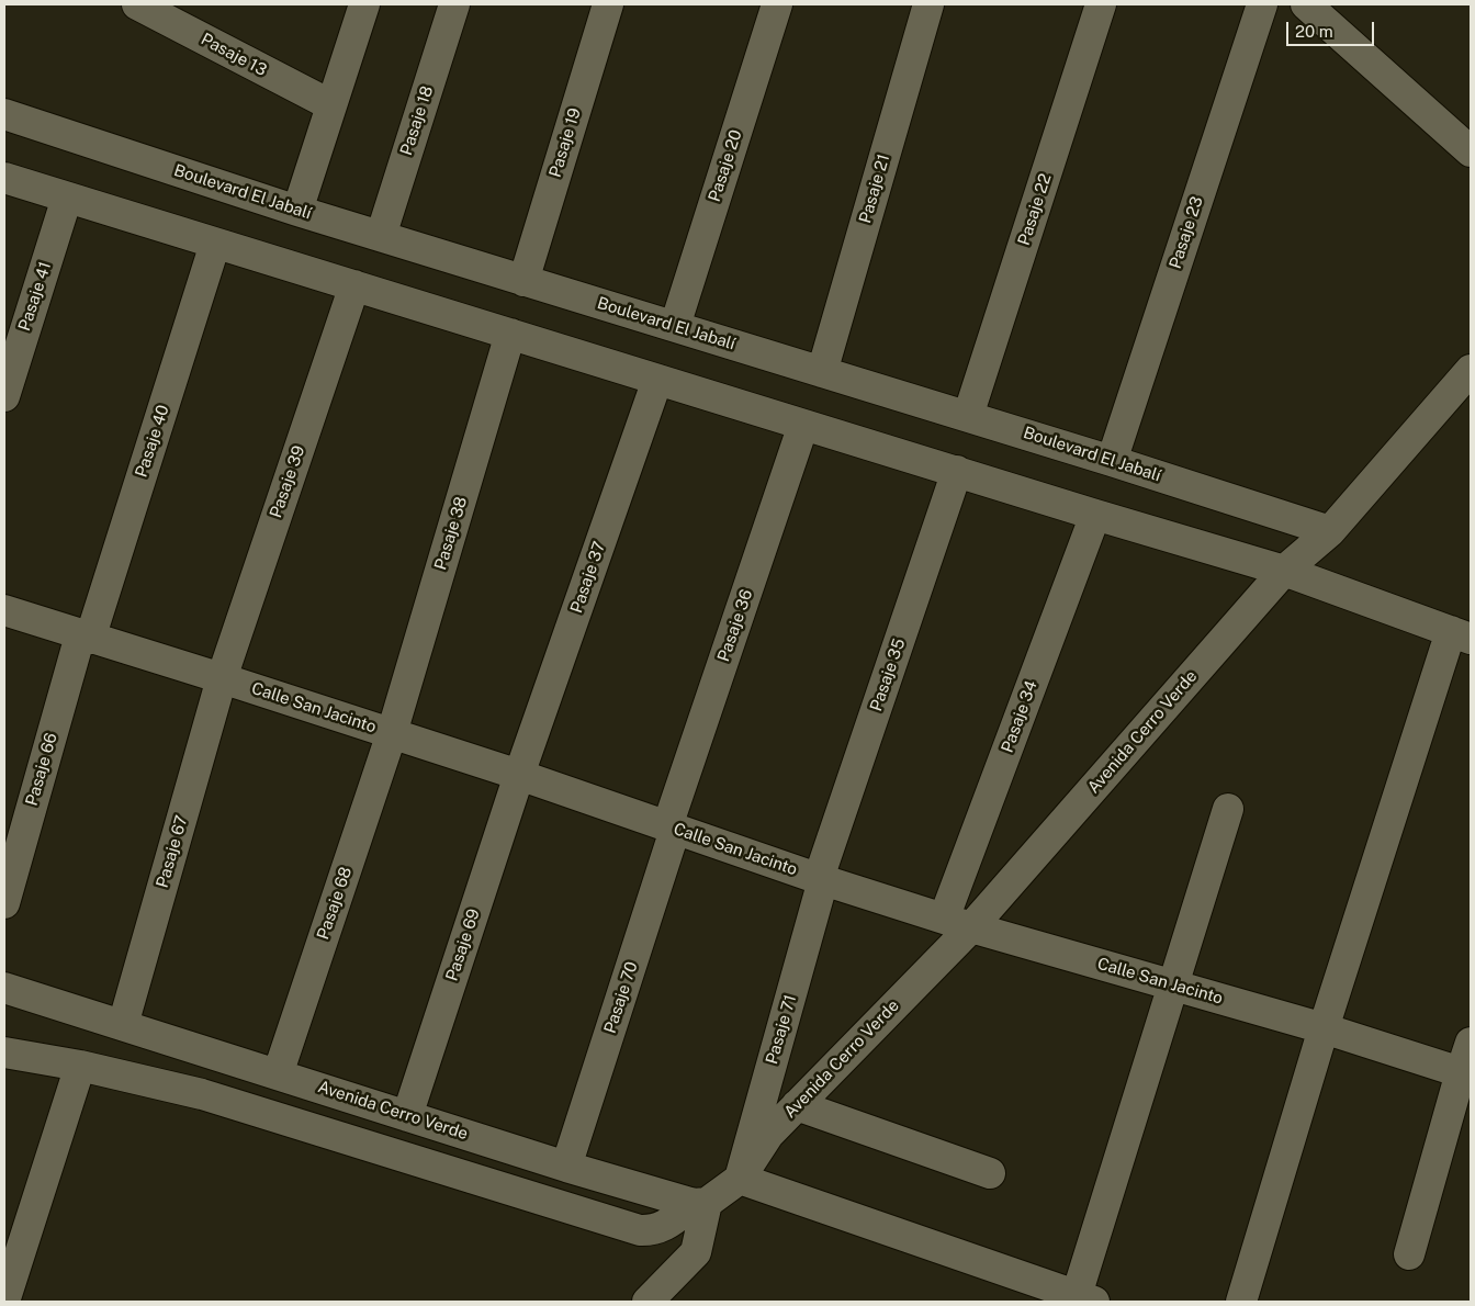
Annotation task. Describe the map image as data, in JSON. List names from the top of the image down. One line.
{"streets":{"street":["Pasaje 13","Pasaje 18","Pasaje 19","Pasaje 20","Pasaje 21","Boulevard El Jabalí","Pasaje 22","Pasaje 23","Pasaje 41","Pasaje 40","Pasaje 39","Pasaje 38","Pasaje 37","Pasaje 36","Pasaje 35","Calle San Jacinto","Pasaje 34","Avenida Cerro Verde","Pasaje 66","Pasaje 67","Pasaje 68","Pasaje 69","Pasaje 70","Pasaje 71"]},"crossings":[["Pasaje 18","Boulevard El Jabalí"],["Pasaje 19","Boulevard El Jabalí"],["Pasaje 20","Boulevard El Jabalí"],["Pasaje 21","Boulevard El Jabalí"],["Boulevard El Jabalí","Pasaje 22"],["Boulevard El Jabalí","Pasaje 23"],["Boulevard El Jabalí","Avenida Cerro Verde"],["Pasaje 40","Calle San Jacinto"],["Pasaje 40","Pasaje 66"],["Pasaje 39","Calle San Jacinto"],["Pasaje 39","Pasaje 67"],["Pasaje 38","Calle San Jacinto"],["Pasaje 38","Pasaje 68"],["Pasaje 37","Calle San Jacinto"],["Pasaje 37","Pasaje 69"],["Pasaje 36","Calle San Jacinto"],["Pasaje 36","Pasaje 70"],["Pasaje 35","Calle San Jacinto"],["Pasaje 35","Pasaje 71"],["Calle San Jacinto","Pasaje 34"],["Calle San Jacinto","Avenida Cerro Verde"],["Calle San Jacinto","Pasaje 66"],["Calle San Jacinto","Pasaje 67"],["Calle San Jacinto","Pasaje 68"],["Calle San Jacinto","Pasaje 69"],["Calle San Jacinto","Pasaje 70"],["Calle San Jacinto","Pasaje 71"],["Pasaje 34","Avenida Cerro Verde"],["Avenida Cerro Verde","Pasaje 67"],["Avenida Cerro Verde","Pasaje 68"],["Avenida Cerro Verde","Pasaje 69"],["Avenida Cerro Verde","Pasaje 70"],["Avenida Cerro Verde","Pasaje 71"]],"scale_bar":"20 m"}
